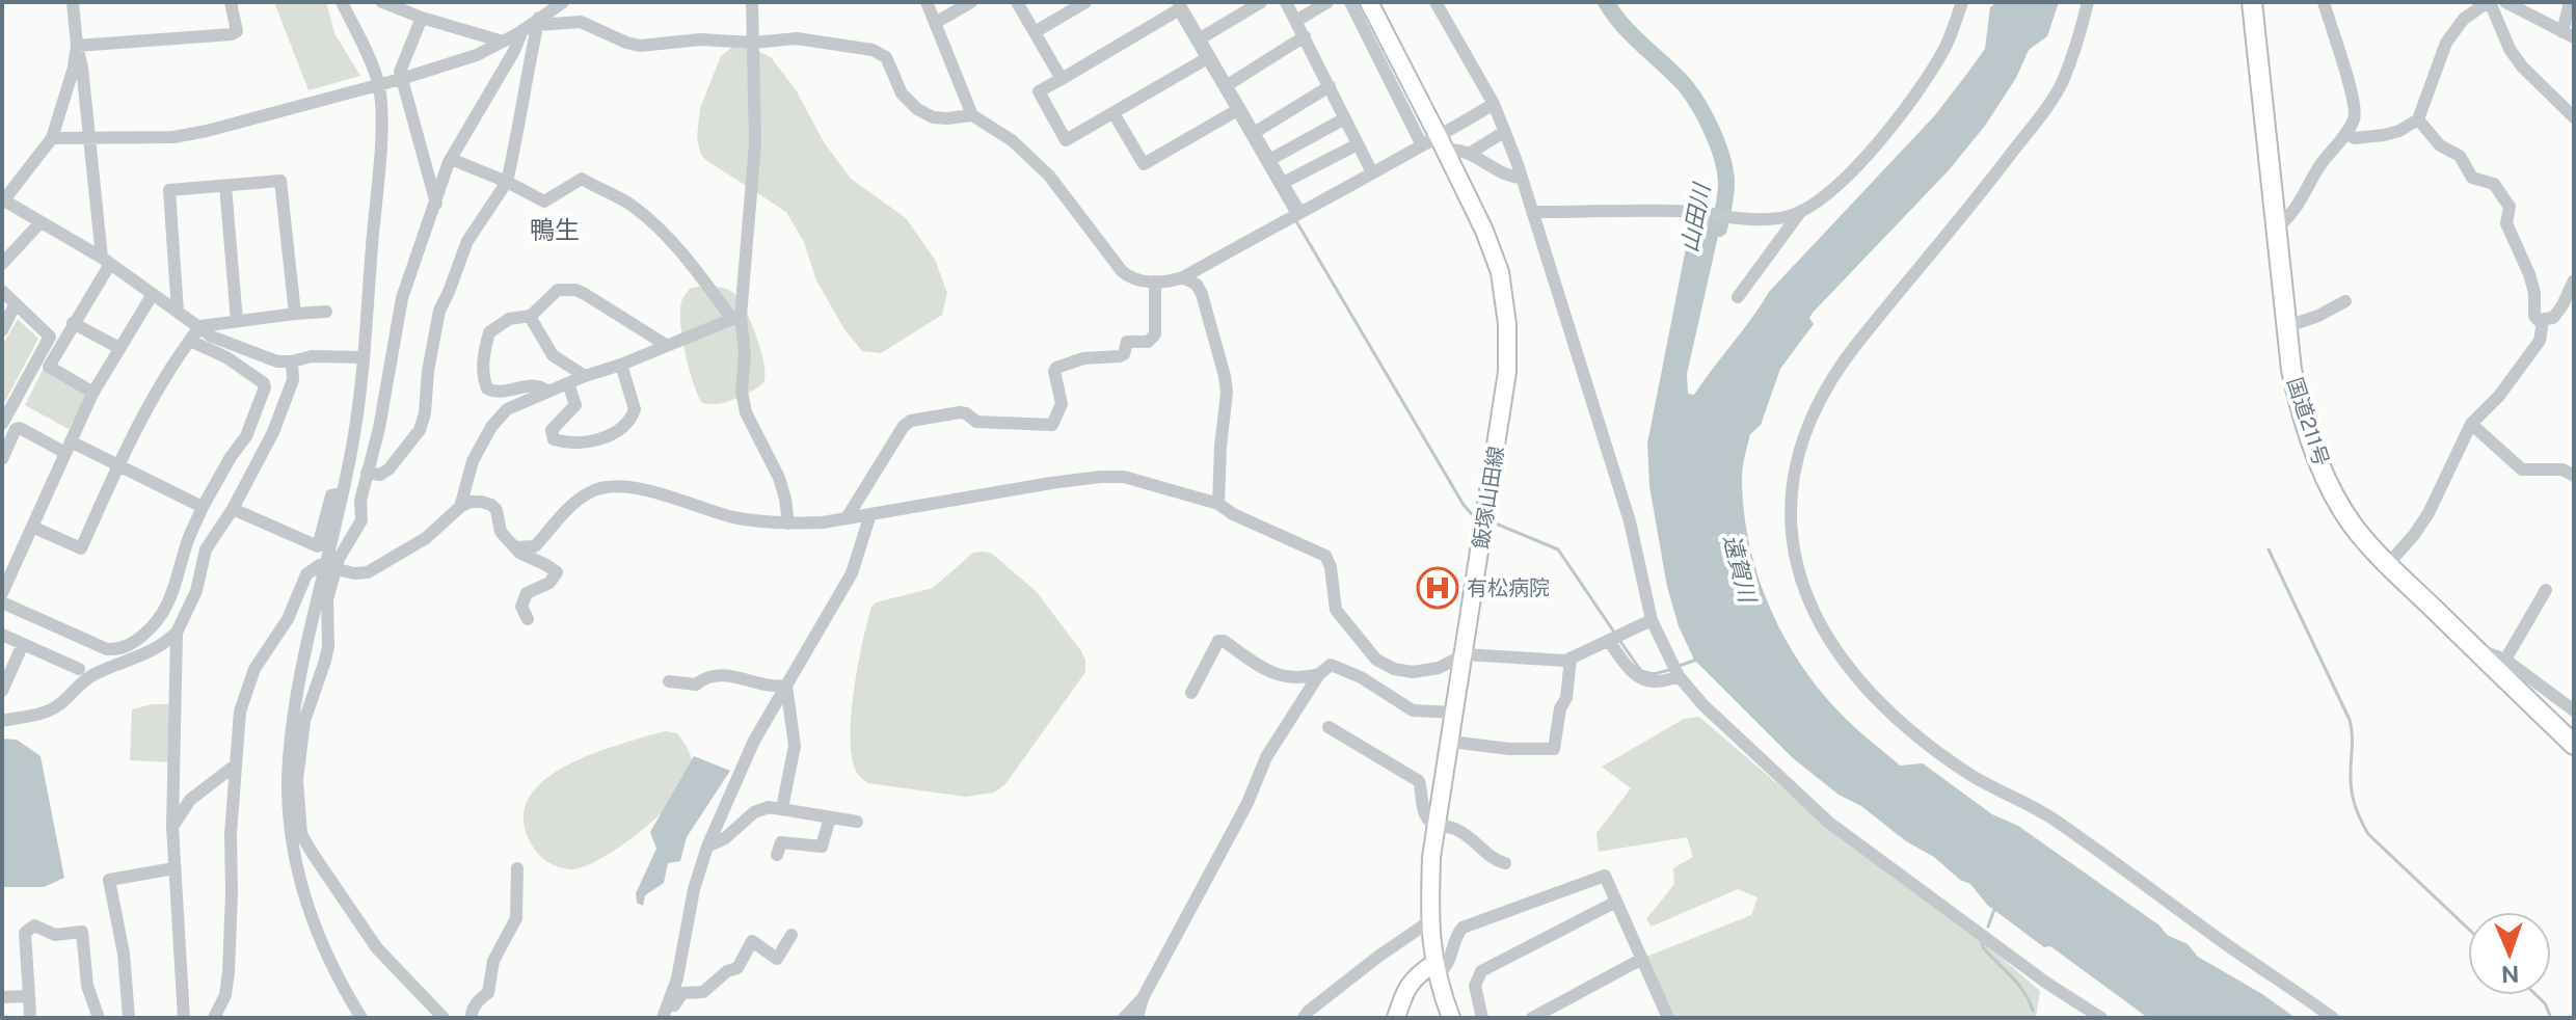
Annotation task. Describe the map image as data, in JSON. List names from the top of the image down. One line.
{"streets":{"highway":["国道211号"],"main road":["飯塚山田線"]},"districts":["鴨生"],"water":["山田川","遠賀川"],"places":{"hospital":["有松病院"]},"north":"bottom"}
